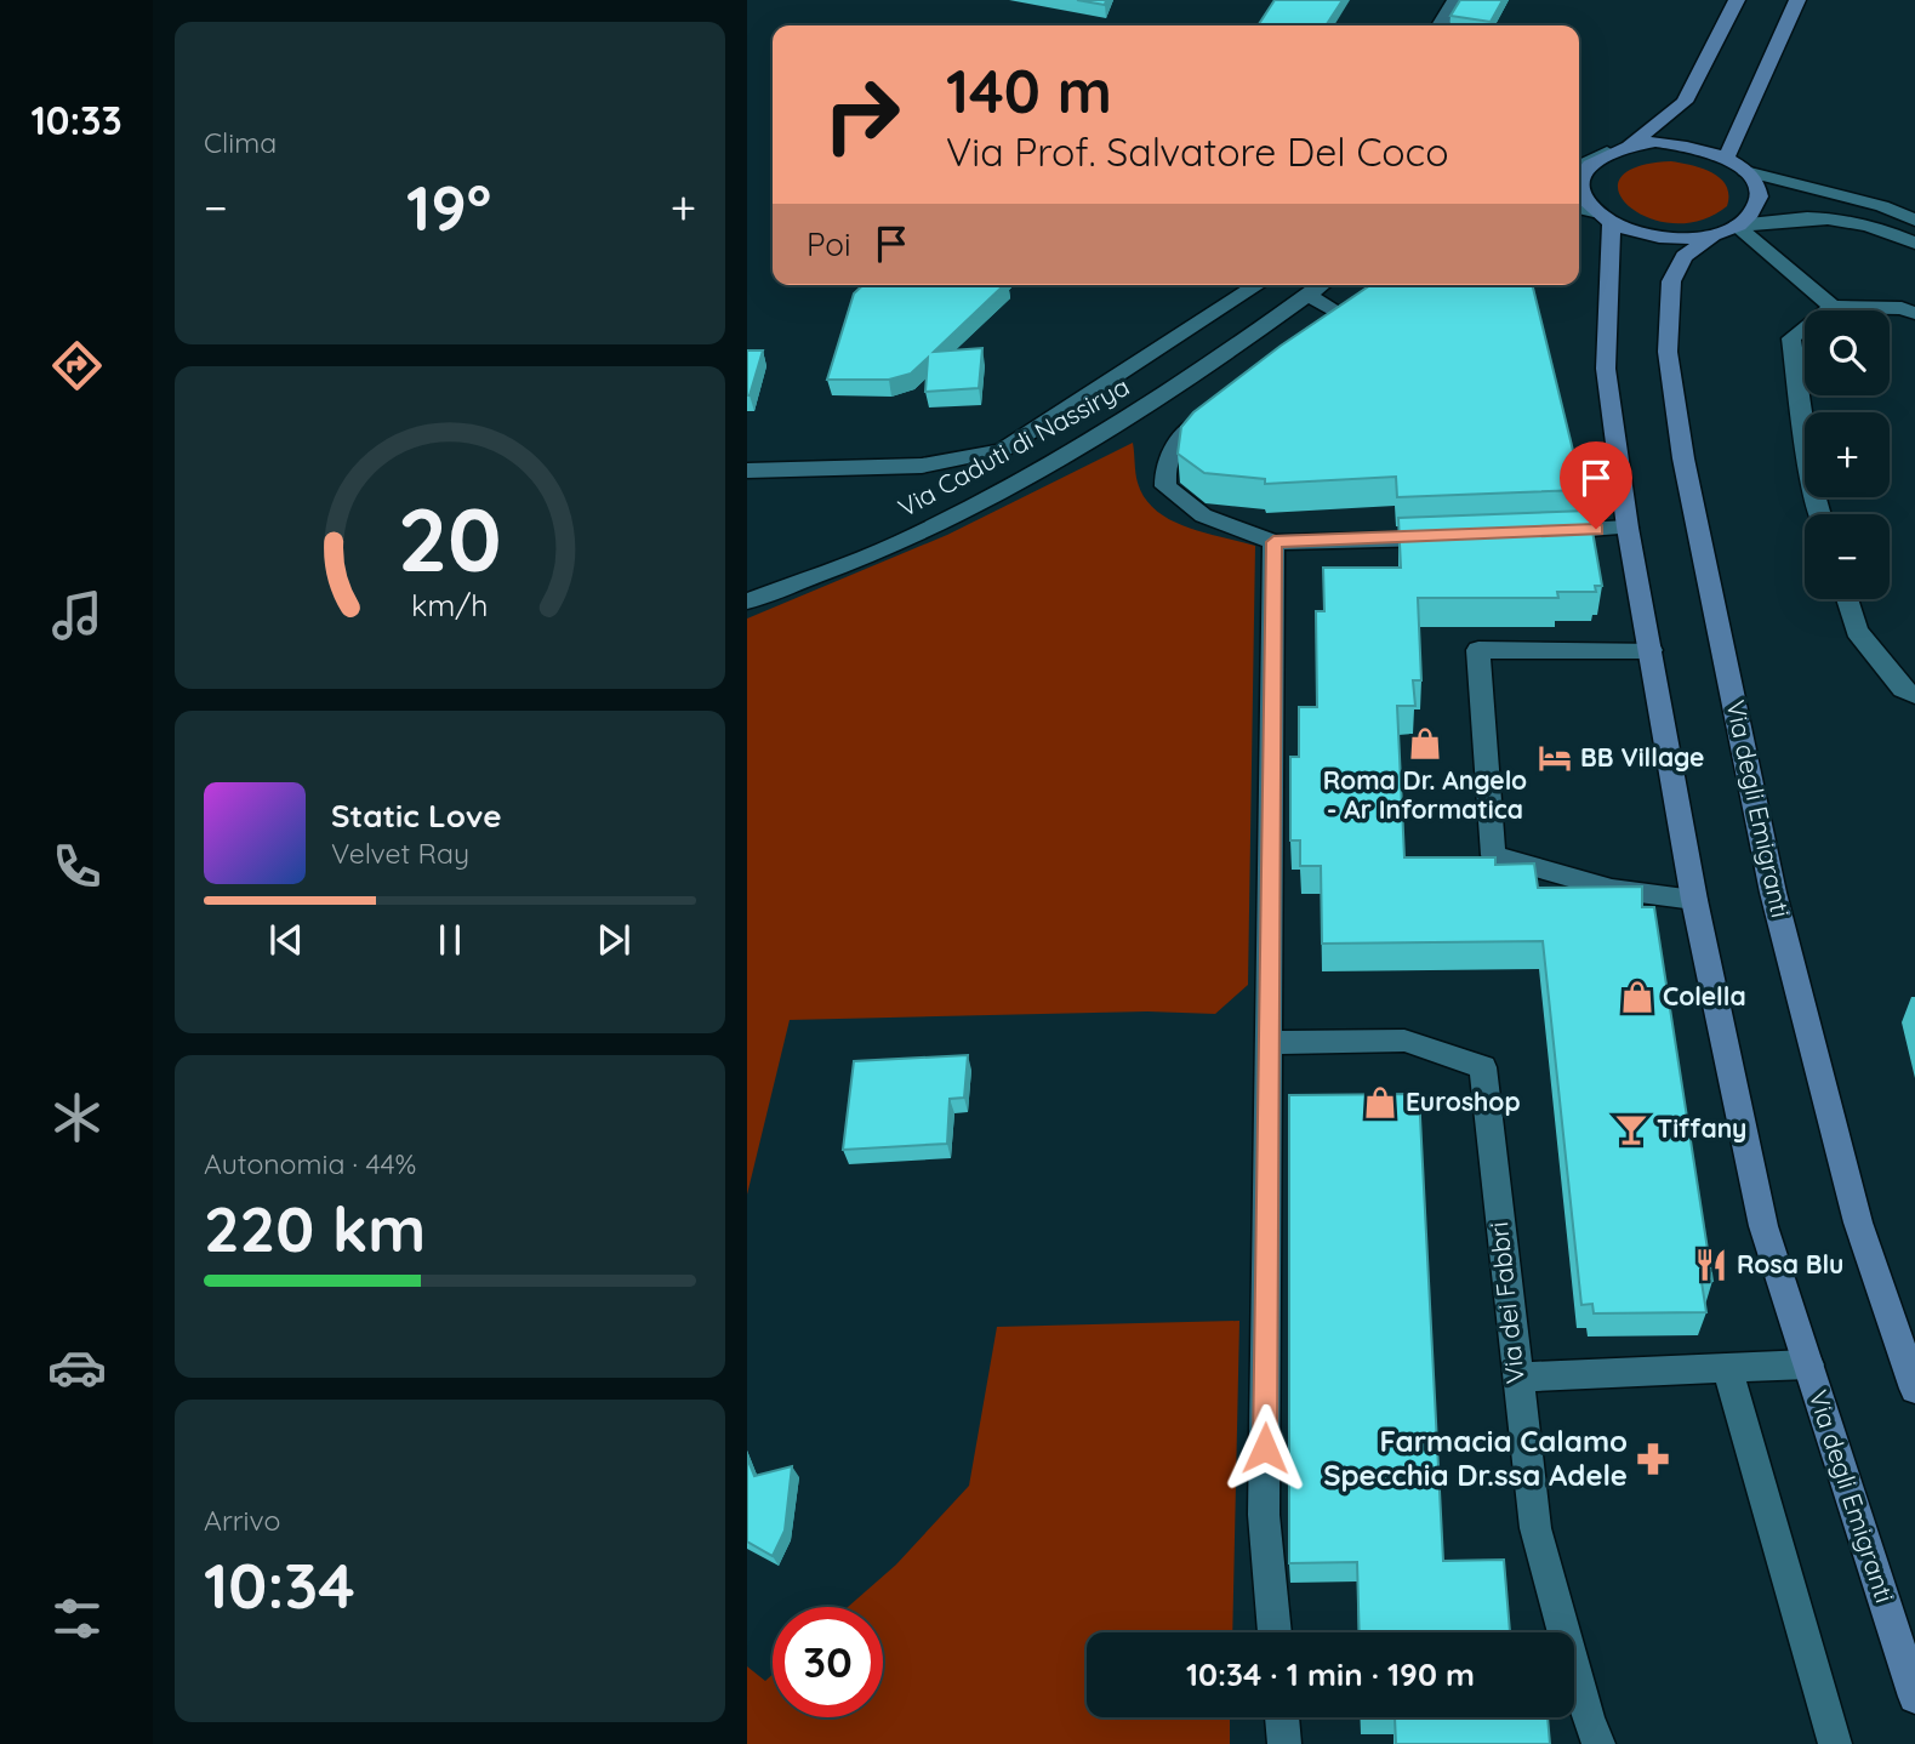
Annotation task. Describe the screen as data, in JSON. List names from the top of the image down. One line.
{"streets":{"main road":["Via degli Emigranti"],"street":["Via Caduti di Nassirya","Via dei Fabbri"]},"places":{"shop":["Roma Dr. Angelo - Ar Informatica","Colella","Euroshop"],"hotel":["BB Village"],"bar":["Tiffany"],"restaurant":["Rosa Blu"],"pharmacy":["Farmacia Calamo Specchia Dr.ssa Adele"]},"page":{"tabs":"10:33","tile":["Clima",["Autonomia · 44%","220 km"],["Arrivo","10:34"]],"turn":["140 m","Via Prof. Salvatore Del Coco"],"heat":["−","19°","+"],"then":"Poi","map_buttons":["+","−"],"song":["Static Love","Velvet Ray"],"limit":"30","trip":"10:34 · 1 min · 190 m","gauge":["20","km/h"]}}
